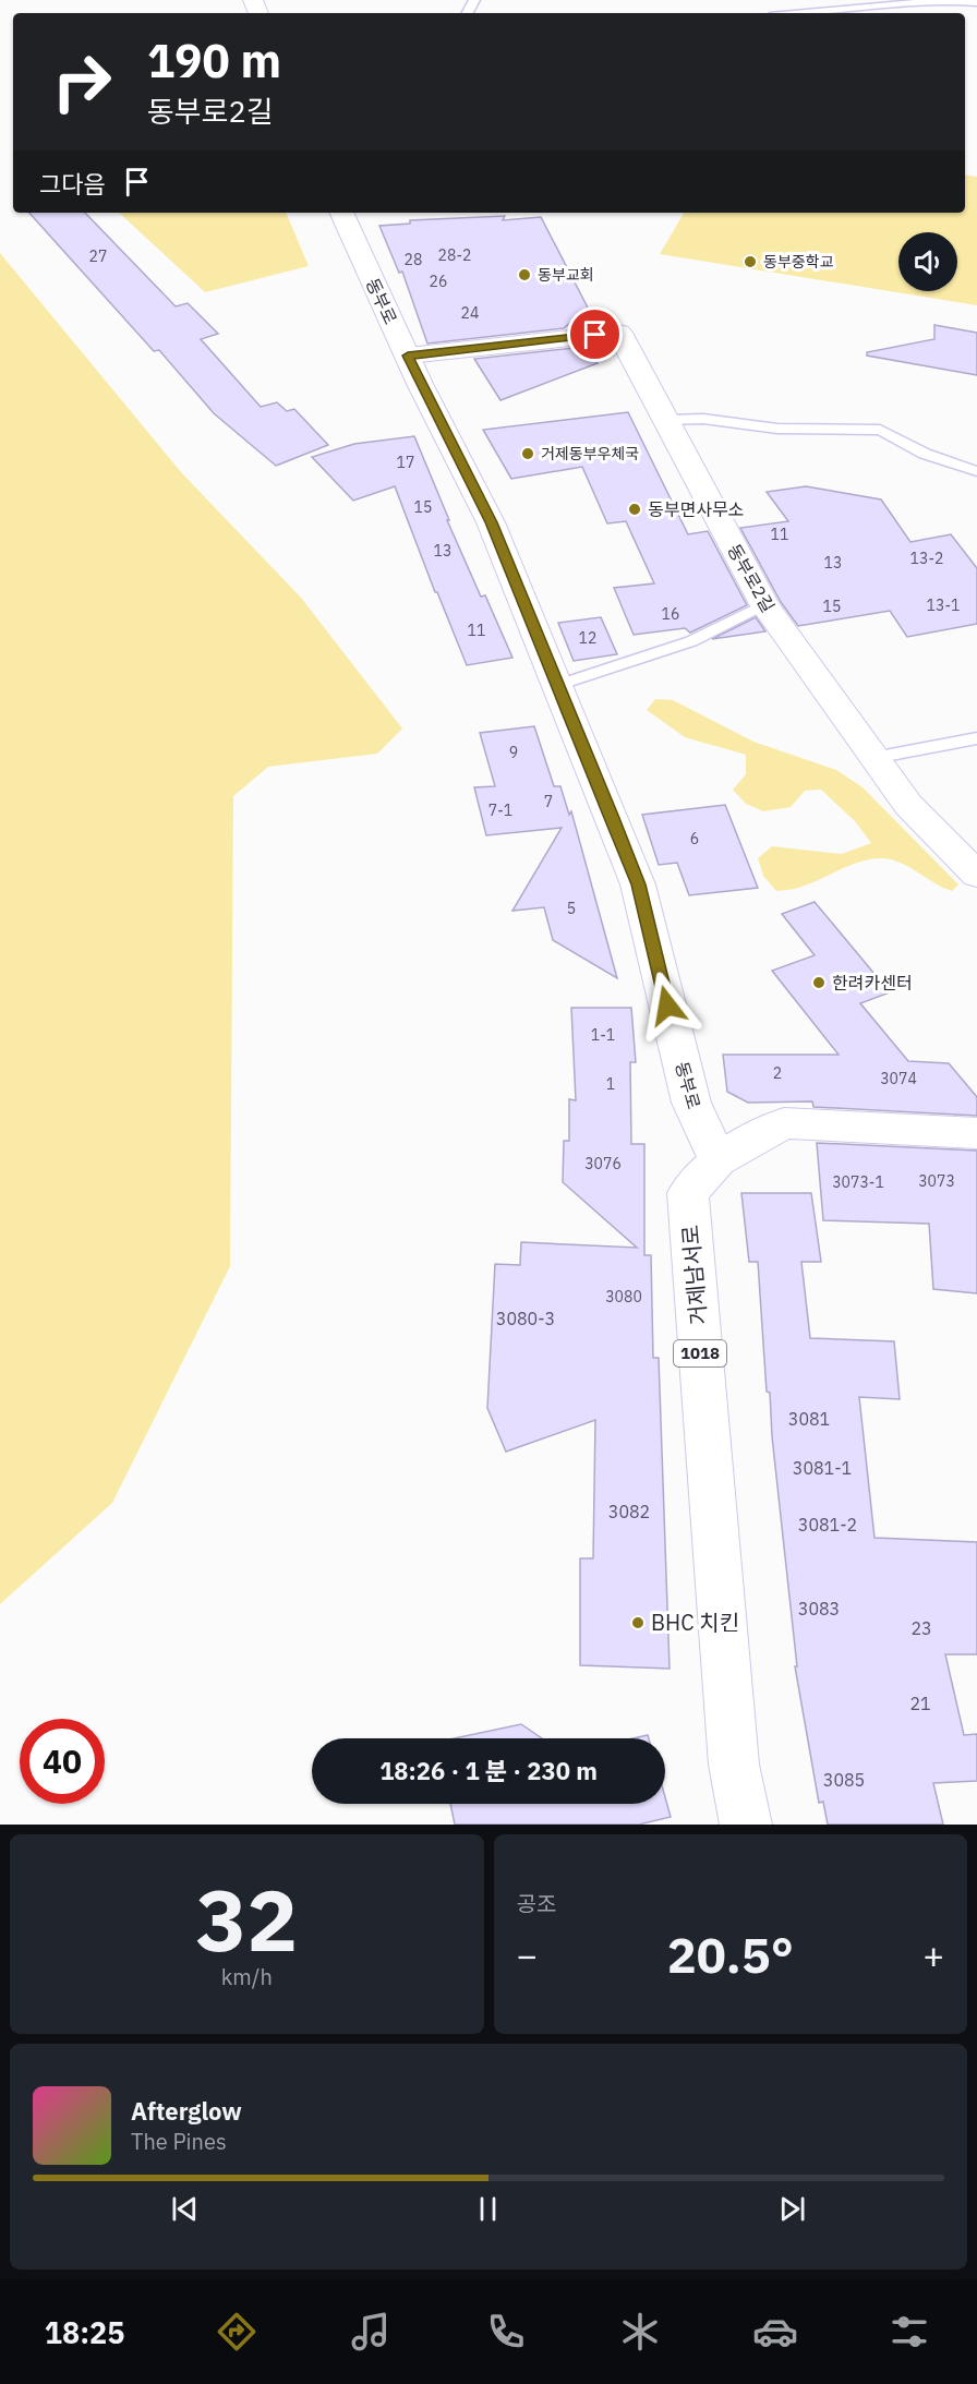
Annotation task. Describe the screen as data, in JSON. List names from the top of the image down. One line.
{"streets":{"street":["동부로","동부로2길","거제남서로","1018"]},"crossings":[["동부로","동부로2길"],["동부로","거제남서로"]],"places":["동부중학교","동부교회","거제동부우체국","동부면사무소","한려카센터","BHC 치킨"],"house_numbers":["28-2","27","28","26","24","17","15","11","13","13-2","13","13-1","15","16","11","12","9","7","7-1","6","5","1-1","2","3074","1","3076","3073","3073-1","3080","3080-3","3081","3081-1","3082","3081-2","3083","23","21","3085"],"page":{"turn":["190 m","동부로2길"],"then":"그다음","limit":"40","trip":"18:26 · 1 분 · 230 m","tile":[["32","km/h"],"공조"],"heat":["−","20.5°","+"],"song":["Afterglow","The Pines"],"tabs":"18:25"}}
